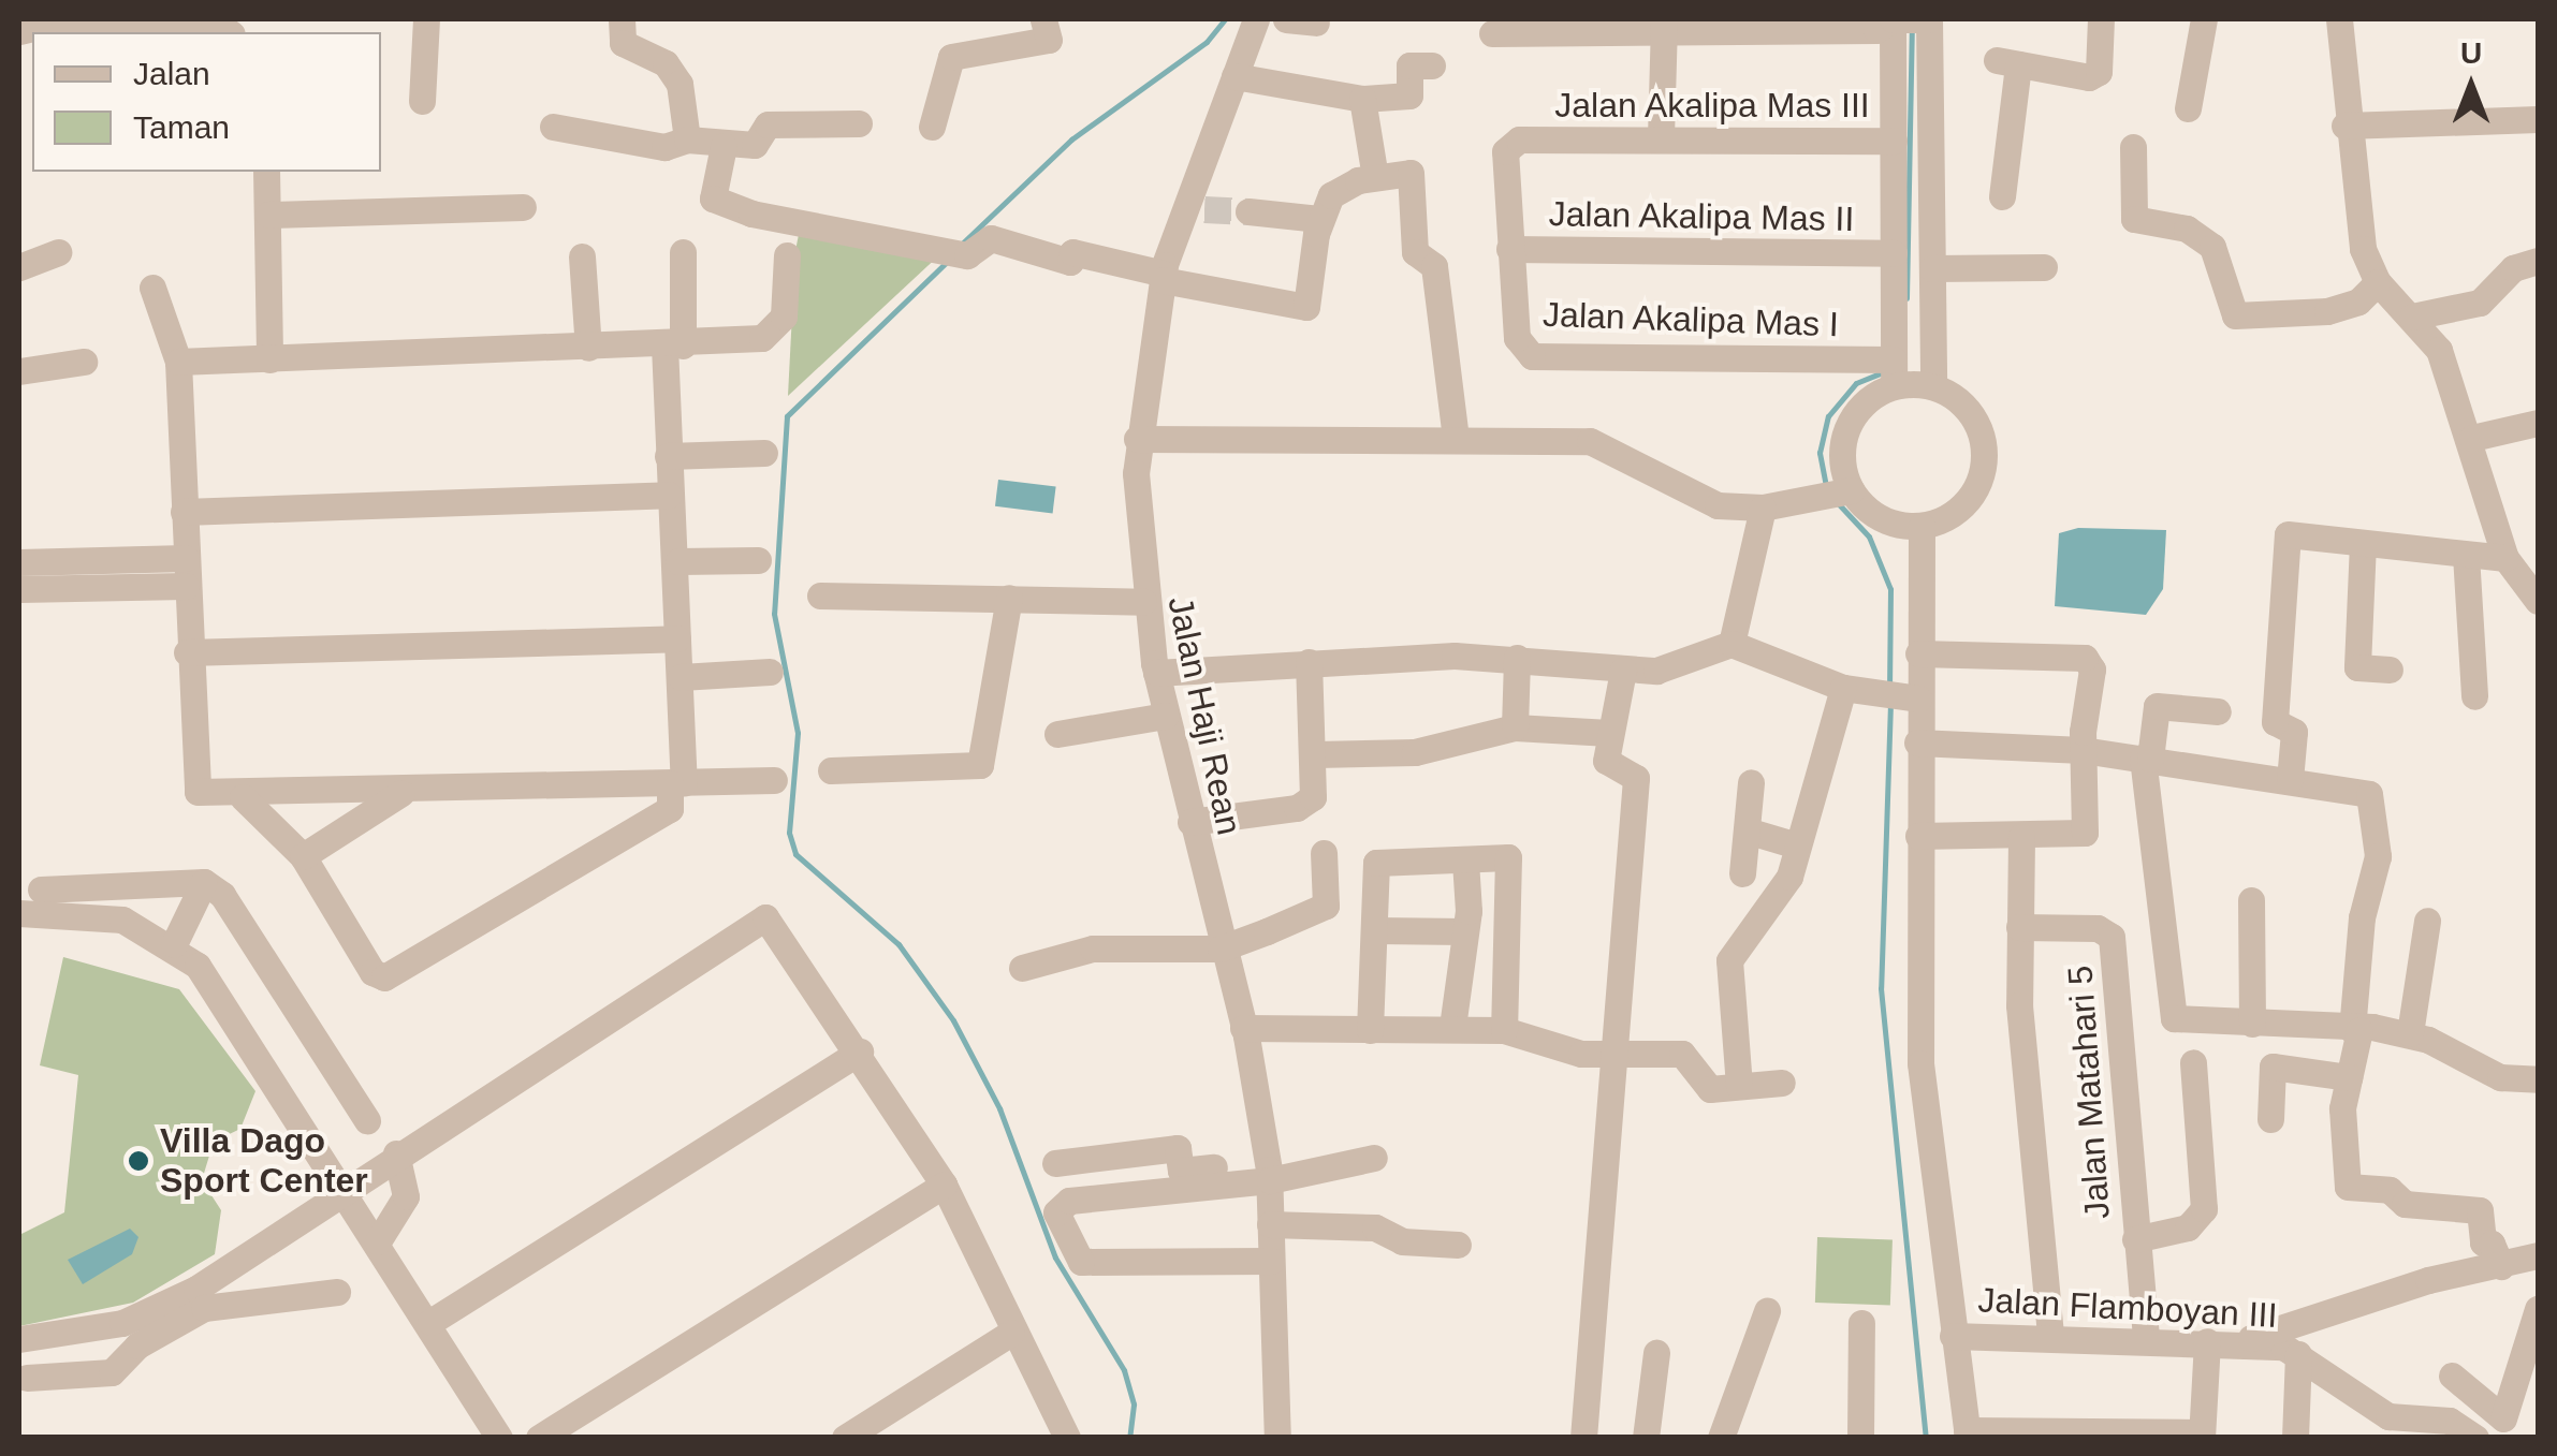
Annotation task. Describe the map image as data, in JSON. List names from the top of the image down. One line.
{"streets":{"street":["Jalan Akalipa Mas III","Jalan Akalipa Mas II","Jalan Akalipa Mas I","Jalan Haji Rean","Jalan Matahari 5","Jalan Flamboyan III"]},"crossings":[["Jalan Akalipa Mas III","Jalan Akalipa Mas II"],["Jalan Akalipa Mas III","Jalan Akalipa Mas I"],["Jalan Akalipa Mas II","Jalan Akalipa Mas I"],["Jalan Matahari 5","Jalan Flamboyan III"]],"places":["Villa Dago Sport Center"],"legend":["Jalan","Taman"],"north":"top"}
